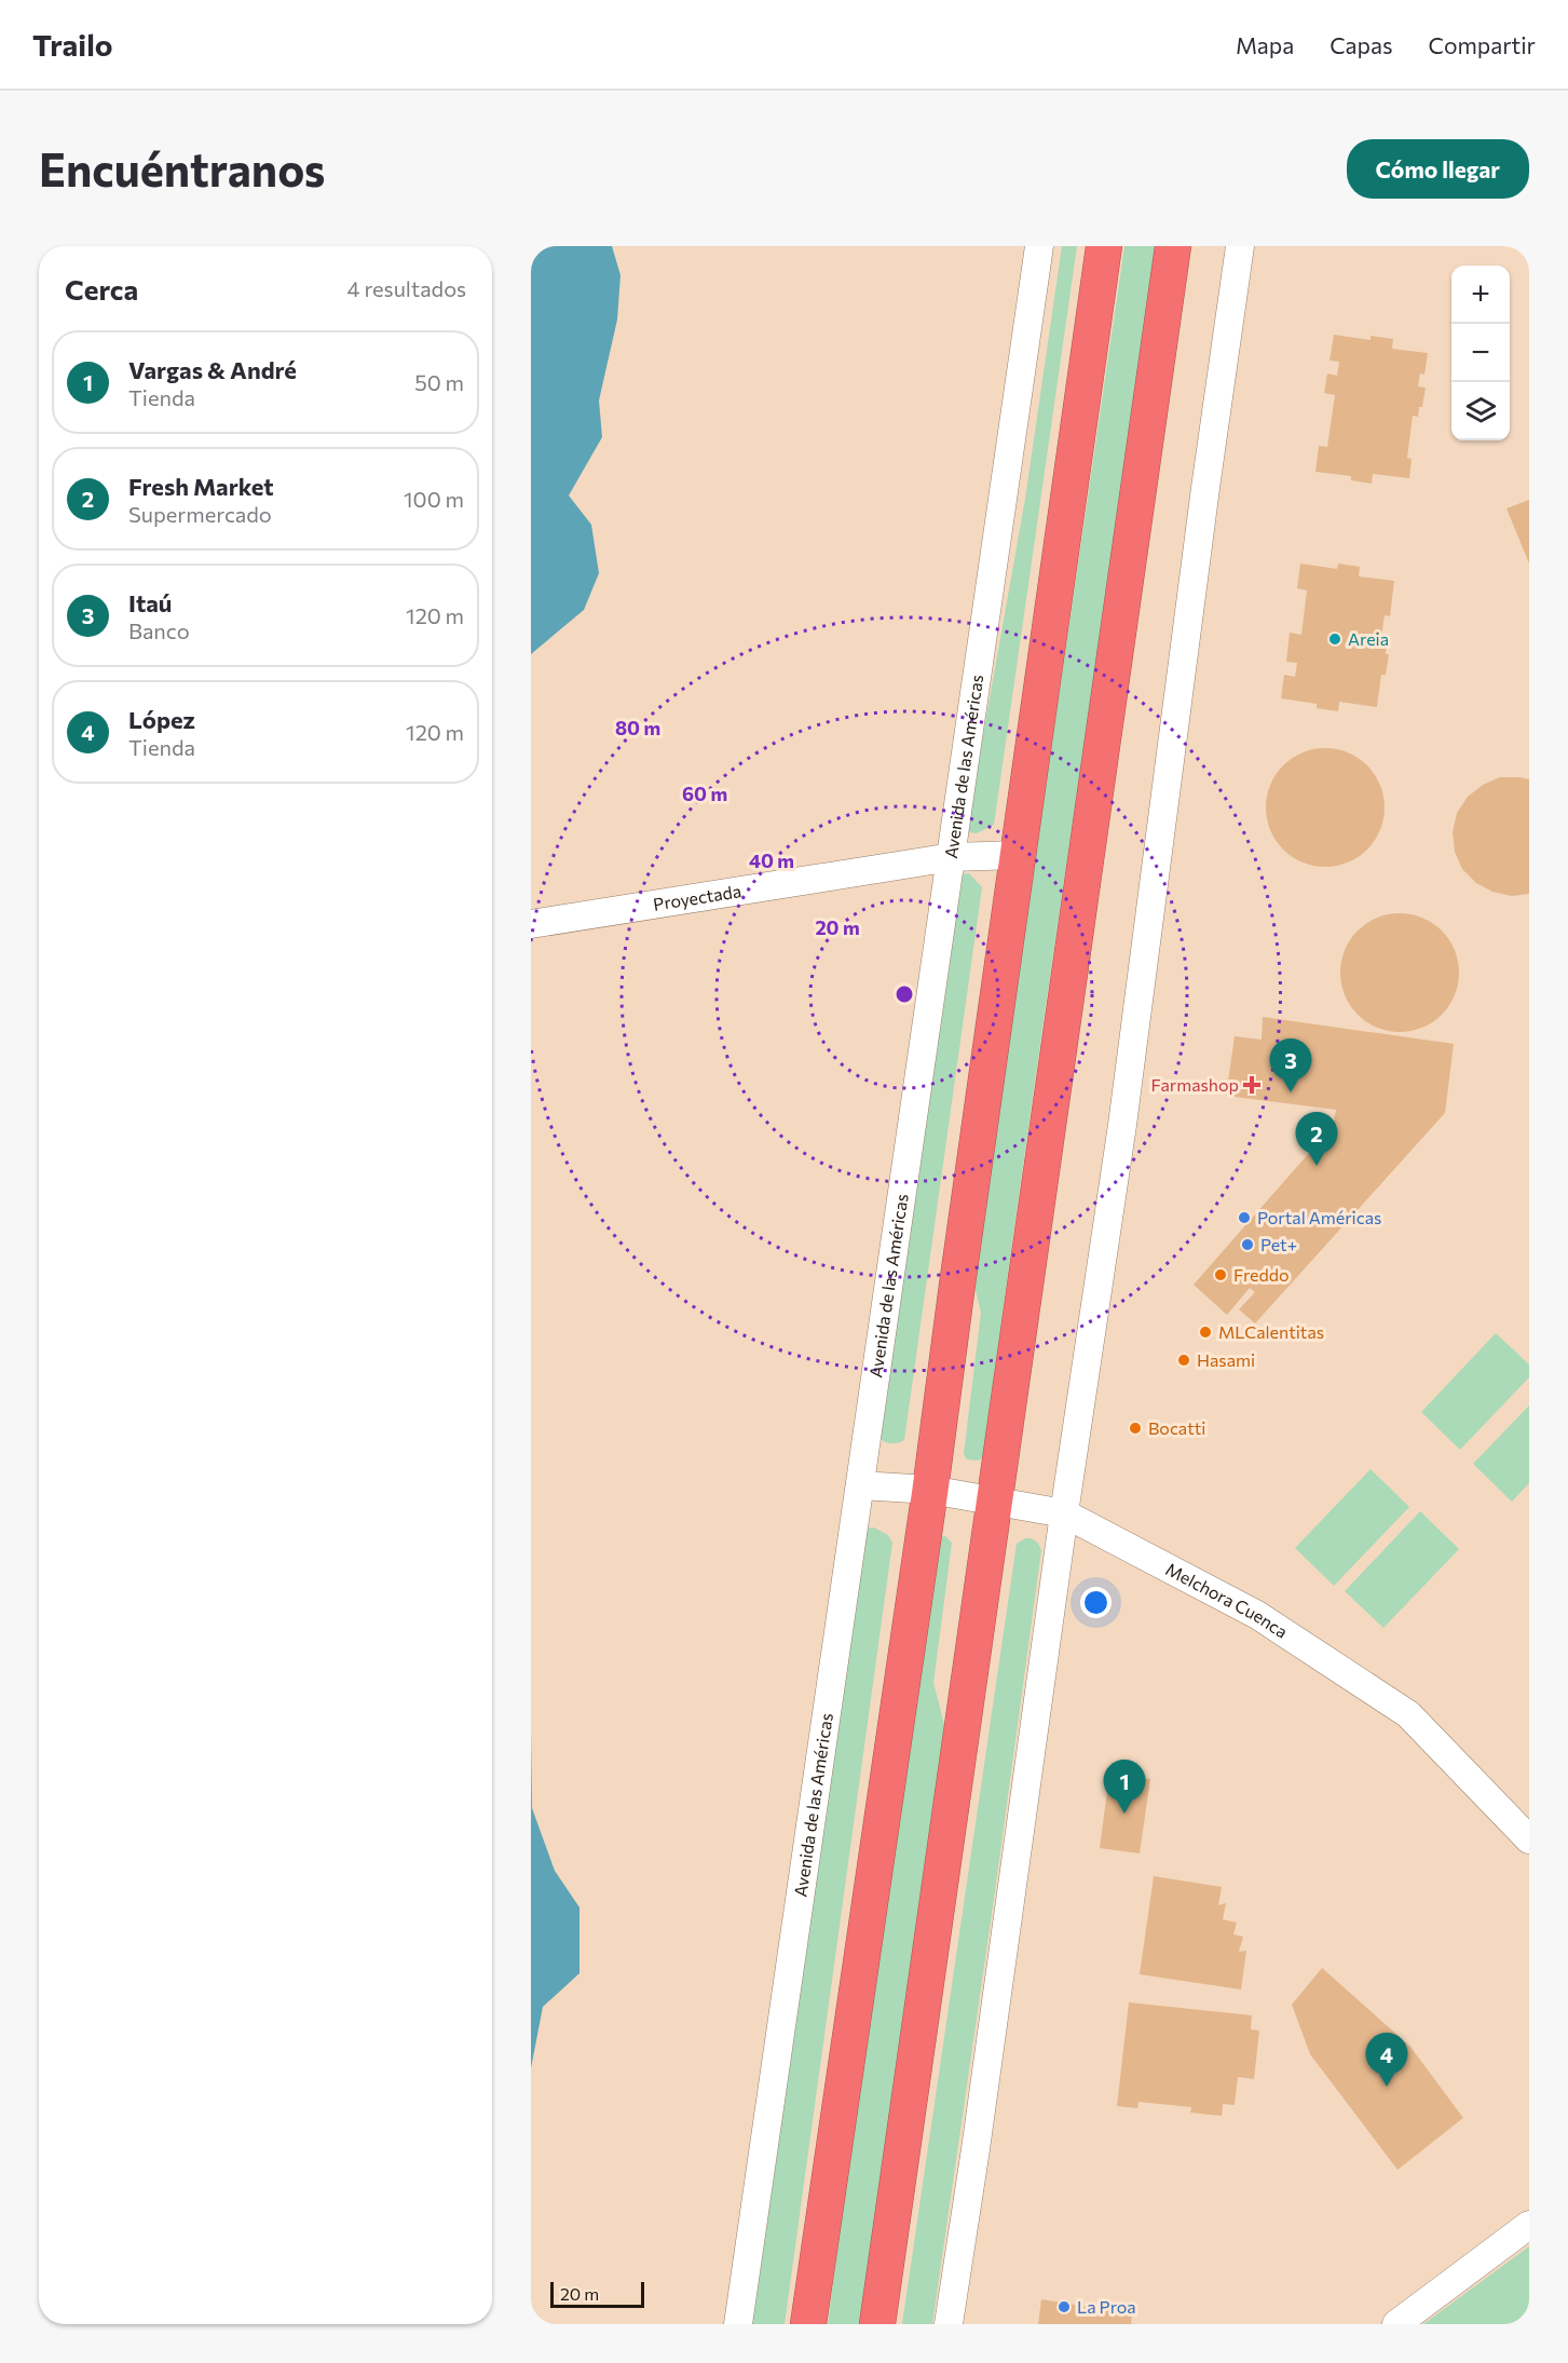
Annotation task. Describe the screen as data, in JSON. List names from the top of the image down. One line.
{"streets":{"street":["Avenida de las Américas","Proyectada","Melchora Cuenca"]},"crossings":[["Avenida de las Américas","Proyectada"],["Avenida de las Américas","Melchora Cuenca"]],"places":{"other":["Areia","Portal Américas","Pet+","Freddo","MLCalentitas","Hasami","Bocatti","La Proa"],"health":["Farmashop"]},"scale_bar":"20 m","page":{"header":"Trailo","nav":["Mapa","Capas","Compartir"],"buttons":"Cómo llegar","title":"Encuéntranos","heading":["Cerca","4 resultados"],"map_buttons":["+","−"],"list":[{"mark":"1","name":"Vargas & André","note":"Tienda","value":"50 m"},{"mark":"2","name":"Fresh Market","note":"Supermercado","value":"100 m"},{"mark":"3","name":"Itaú","note":"Banco","value":"120 m"},{"mark":"4","name":"López","note":"Tienda","value":"120 m"}],"pins":["3","2","1","4"],"scale":"20 m"},"rings":["80 m","60 m","40 m","20 m"]}
